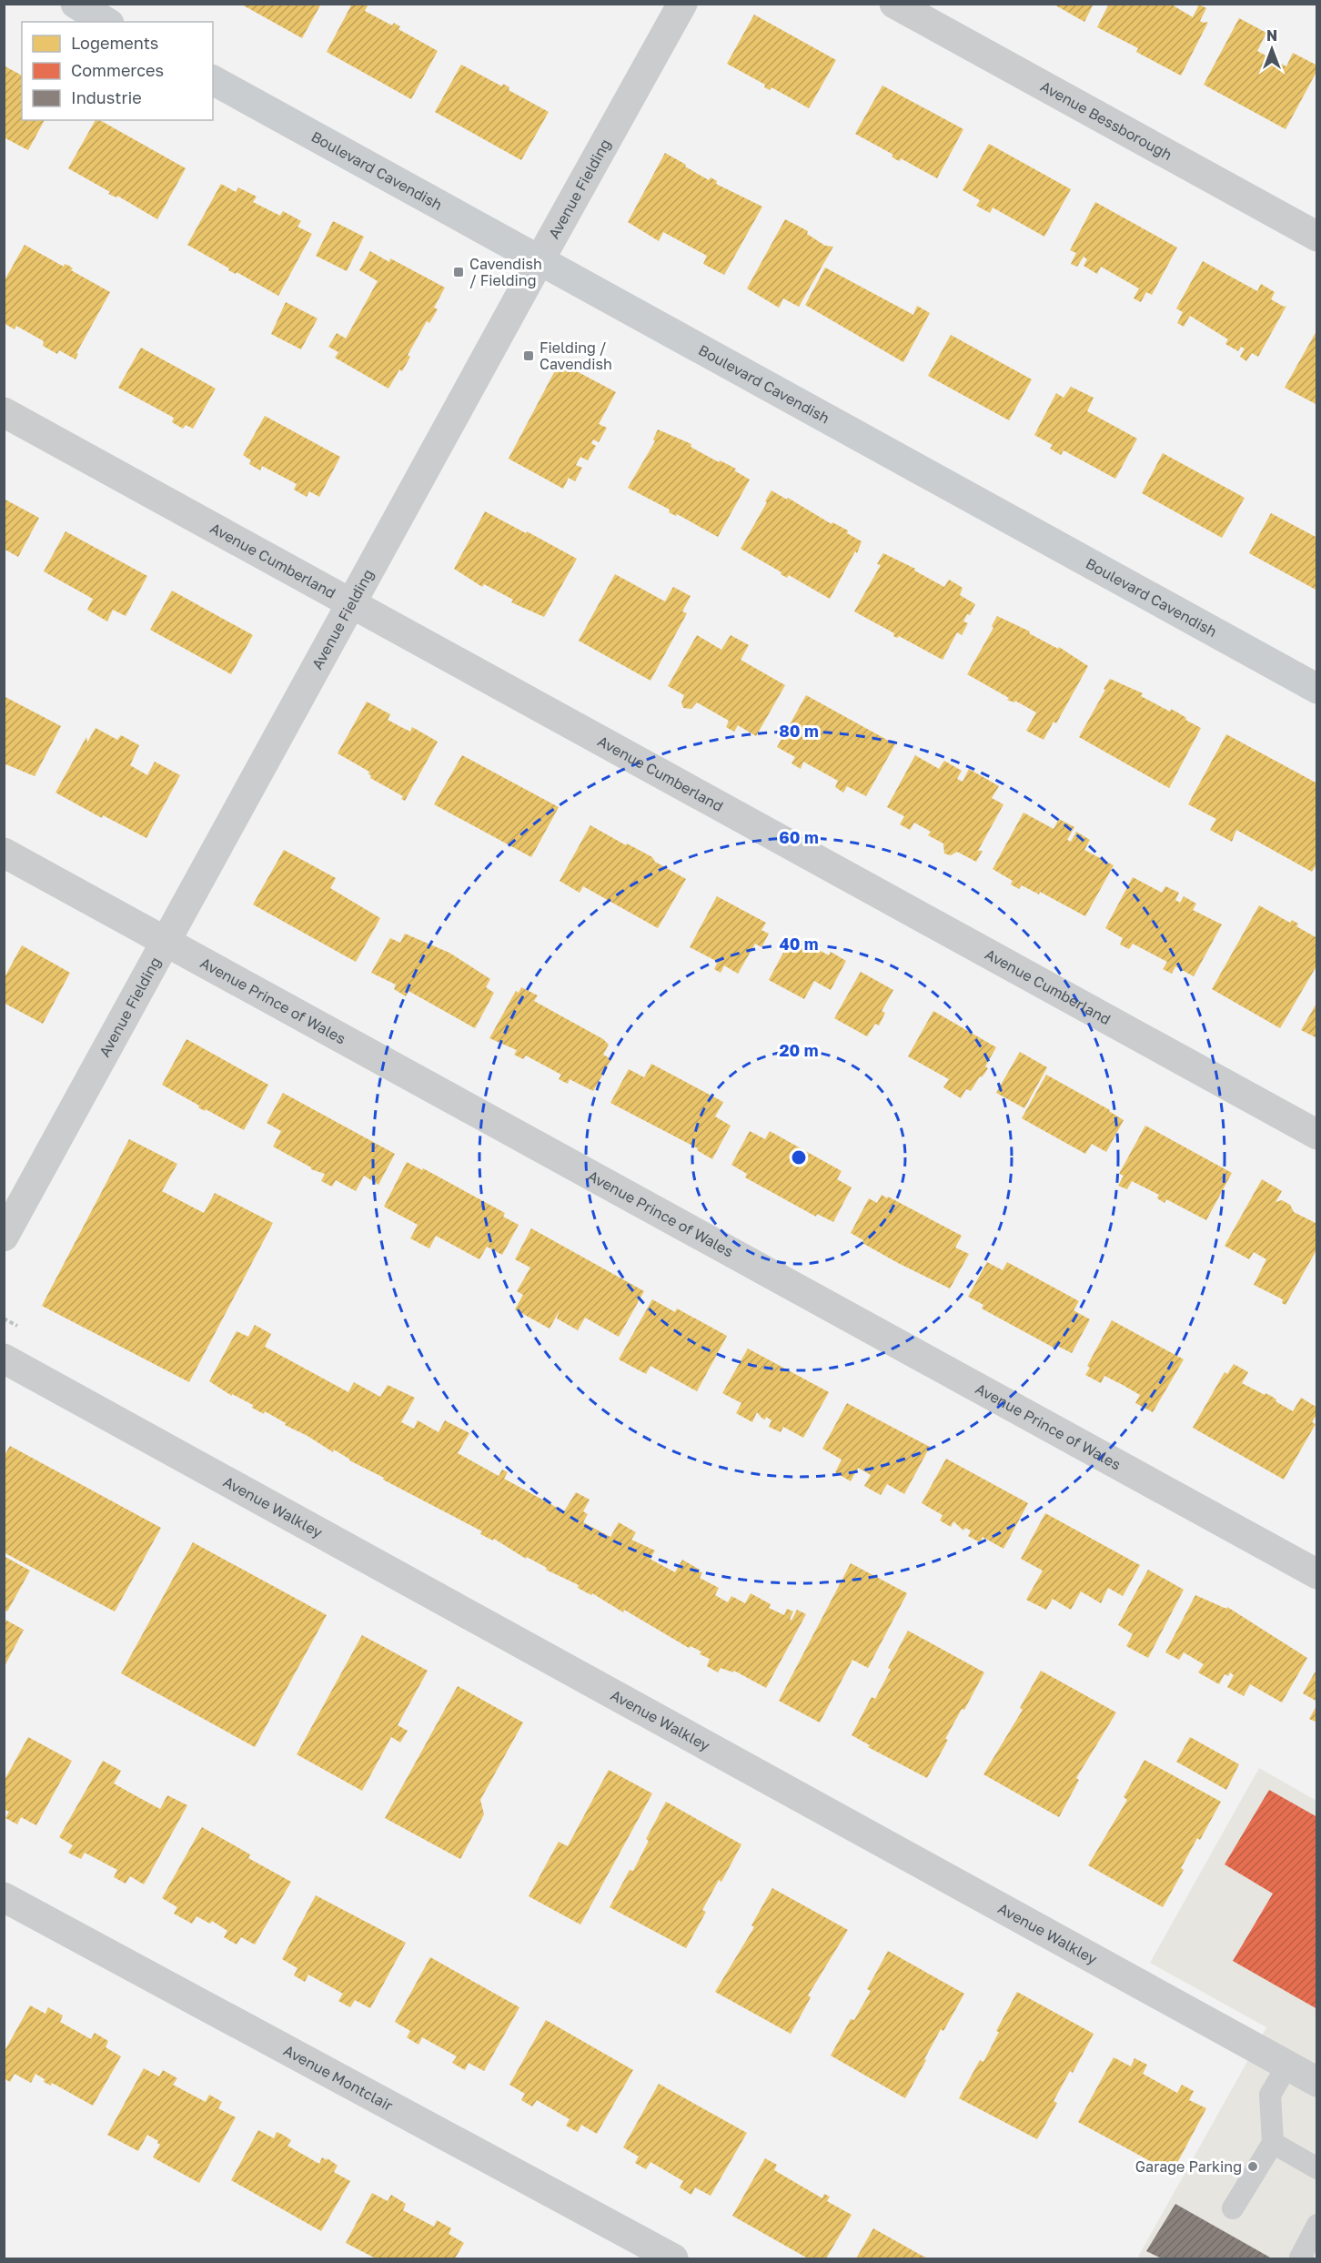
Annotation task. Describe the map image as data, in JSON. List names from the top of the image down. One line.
{"streets":{"main road":["Boulevard Cavendish"],"street":["Avenue Bessborough","Avenue Fielding","Avenue Cumberland","Avenue Prince of Wales","Avenue Walkley","Avenue Montclair"]},"crossings":[["Boulevard Cavendish","Avenue Fielding"],["Avenue Fielding","Avenue Cumberland"],["Avenue Fielding","Avenue Prince of Wales"]],"places":{"transit":["Cavendish / Fielding","Fielding / Cavendish"],"other":["Garage Parking"]},"legend":["Logements","Commerces","Industrie"],"north":"top","rings":["80 m","60 m","40 m","20 m"]}
